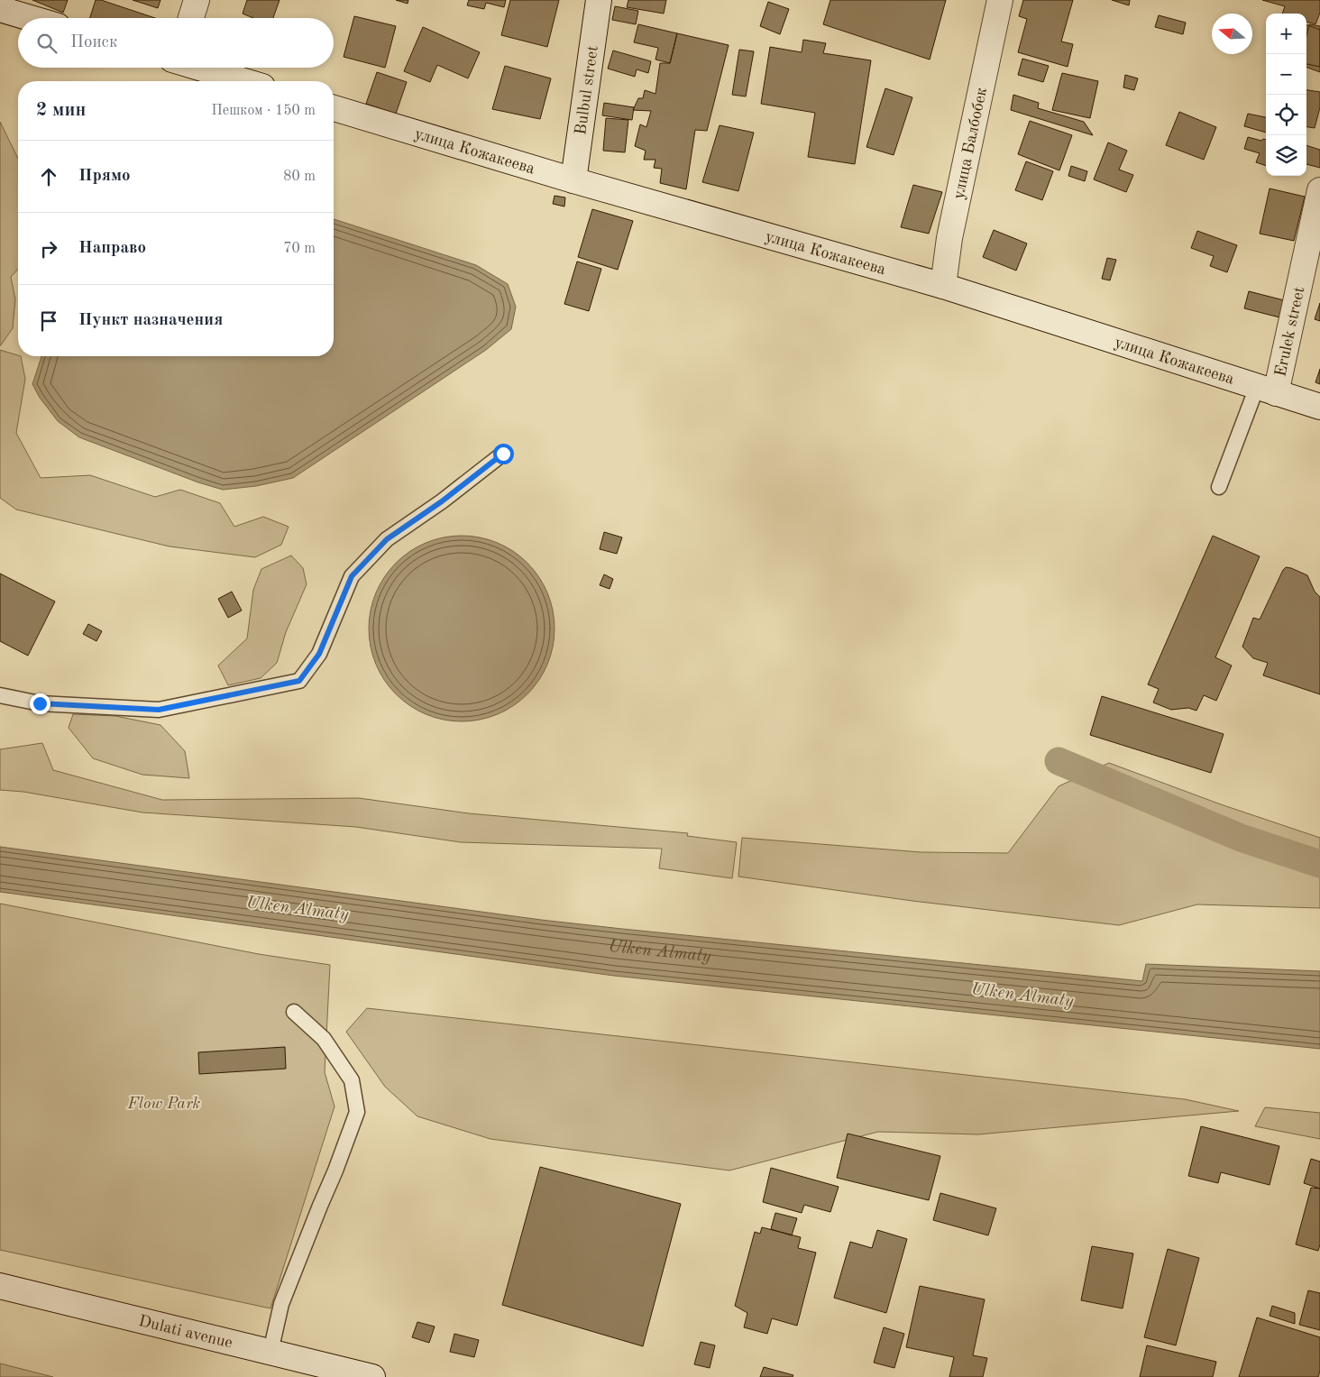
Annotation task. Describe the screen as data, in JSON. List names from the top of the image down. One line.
{"streets":{"street":["Bulbul street","улица Балбобек","улица Кожакеева","Erulek street","Dulati avenue"]},"crossings":[["Bulbul street","улица Кожакеева"],["улица Балбобек","улица Кожакеева"],["улица Кожакеева","Erulek street"]],"water":["Ulken Almaty"],"parks":["Flow Park"],"north":"left","page":{"map_buttons":["+","−"],"search":"Поиск","heading":["2 мин","Пешком · 150 m"],"list":[["Прямо","80 m"],["Направо","70 m"],"Пункт назначения"]}}
